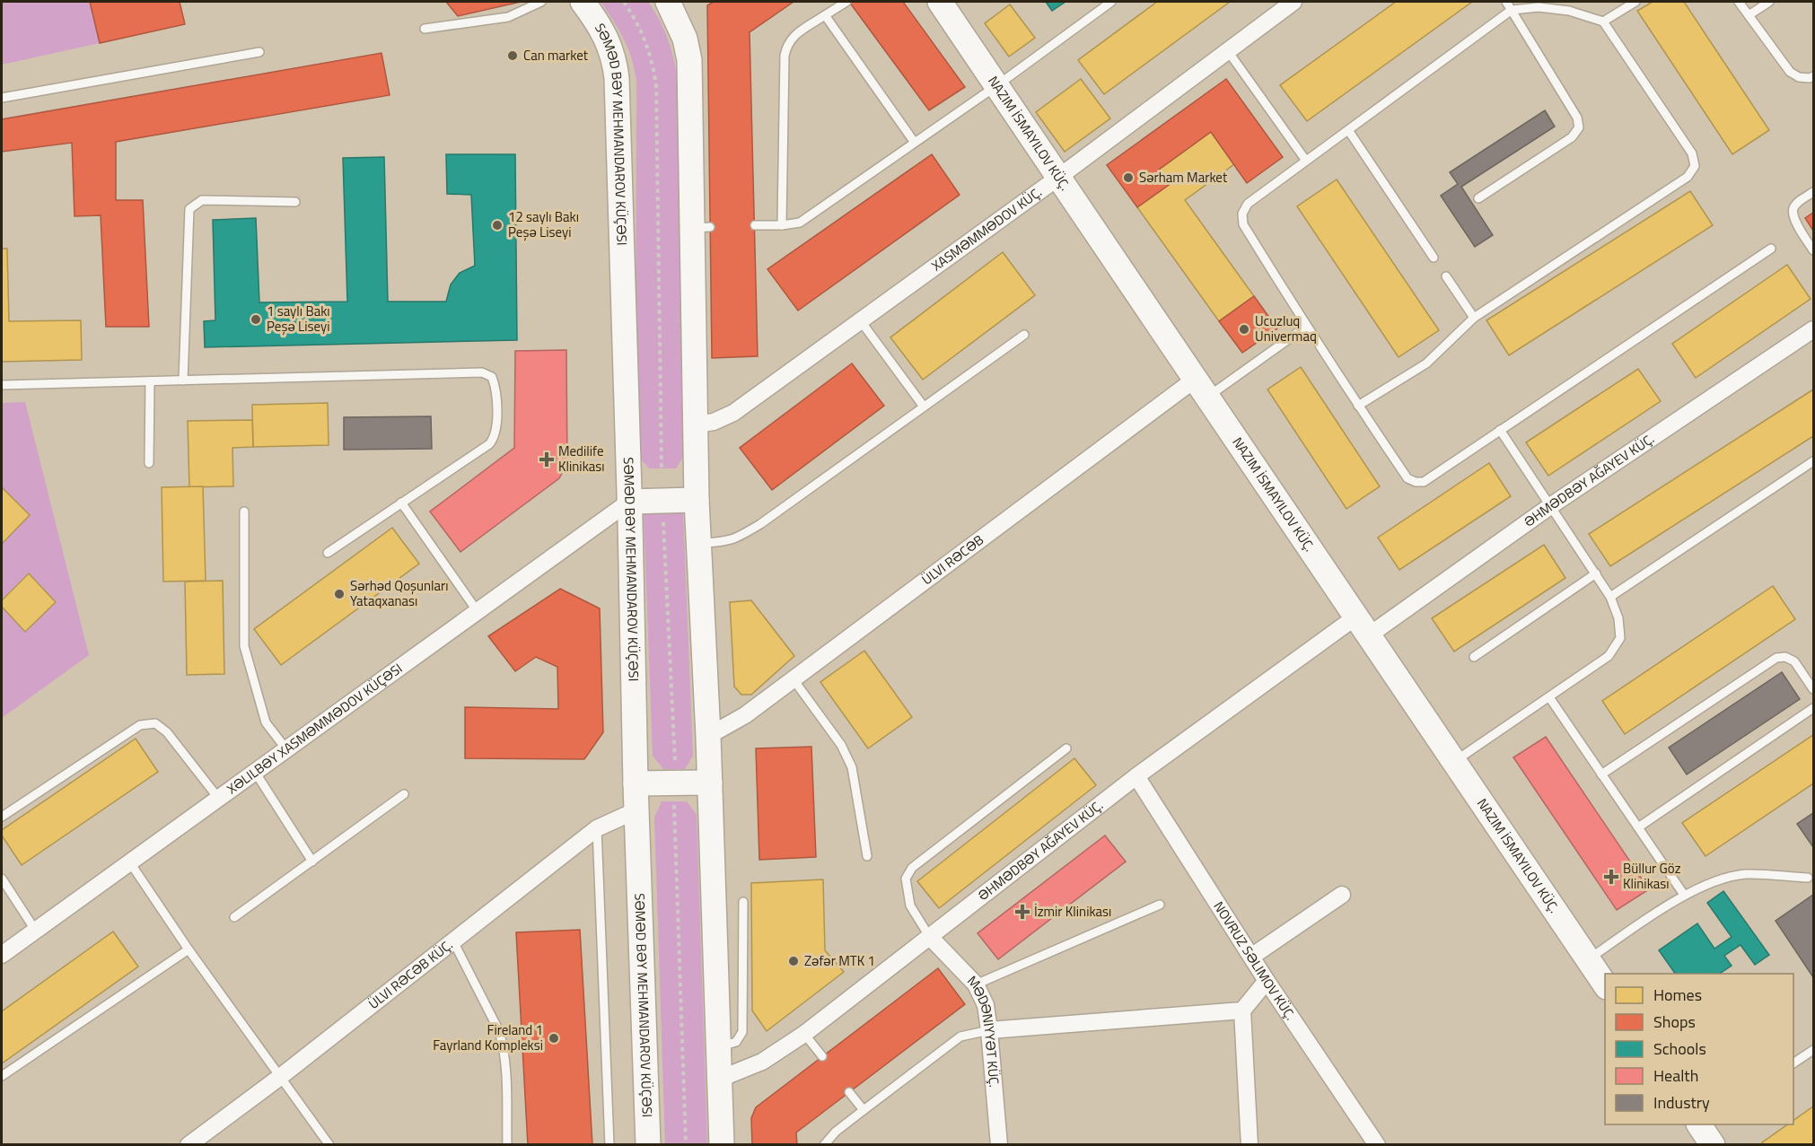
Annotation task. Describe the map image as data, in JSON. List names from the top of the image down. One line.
{"streets":{"main road":["SƏMƏD BƏY MEHMANDAROV KÜÇƏSI"],"street":["XASMƏMMƏDOV KÜÇ.","ƏHMƏDBƏY AĞAYEV KÜÇ.","ÜLVI RƏCƏB","XƏLILBƏY XASMƏMMƏDOV KÜÇƏSI","NOVRUZ SƏLIMOV KÜÇ.","ÜLVI RƏCƏB KÜÇ.","MƏDƏNIYYƏT KÜÇ."]},"crossings":[["SƏMƏD BƏY MEHMANDAROV KÜÇƏSI","XƏLILBƏY XASMƏMMƏDOV KÜÇƏSI"],["SƏMƏD BƏY MEHMANDAROV KÜÇƏSI","ÜLVI RƏCƏB KÜÇ."],["ƏHMƏDBƏY AĞAYEV KÜÇ.","NOVRUZ SƏLIMOV KÜÇ."],["ƏHMƏDBƏY AĞAYEV KÜÇ.","MƏDƏNIYYƏT KÜÇ."]],"places":{"other":["Can market","Sərham Market","12 saylı Bakı Peşə Liseyi","1 saylı Bakı Peşə Liseyi","Ucuzluq Univermaq","Sərhəd Qoşunları Yataqxanası","Zəfər MTK 1","Fireland 1 Fayrland Kompleksi"],"health":["Medilife Klinikası","Büllur Göz Klinikası","İzmir Klinikası"]},"legend":["Homes","Shops","Schools","Health","Industry"]}
